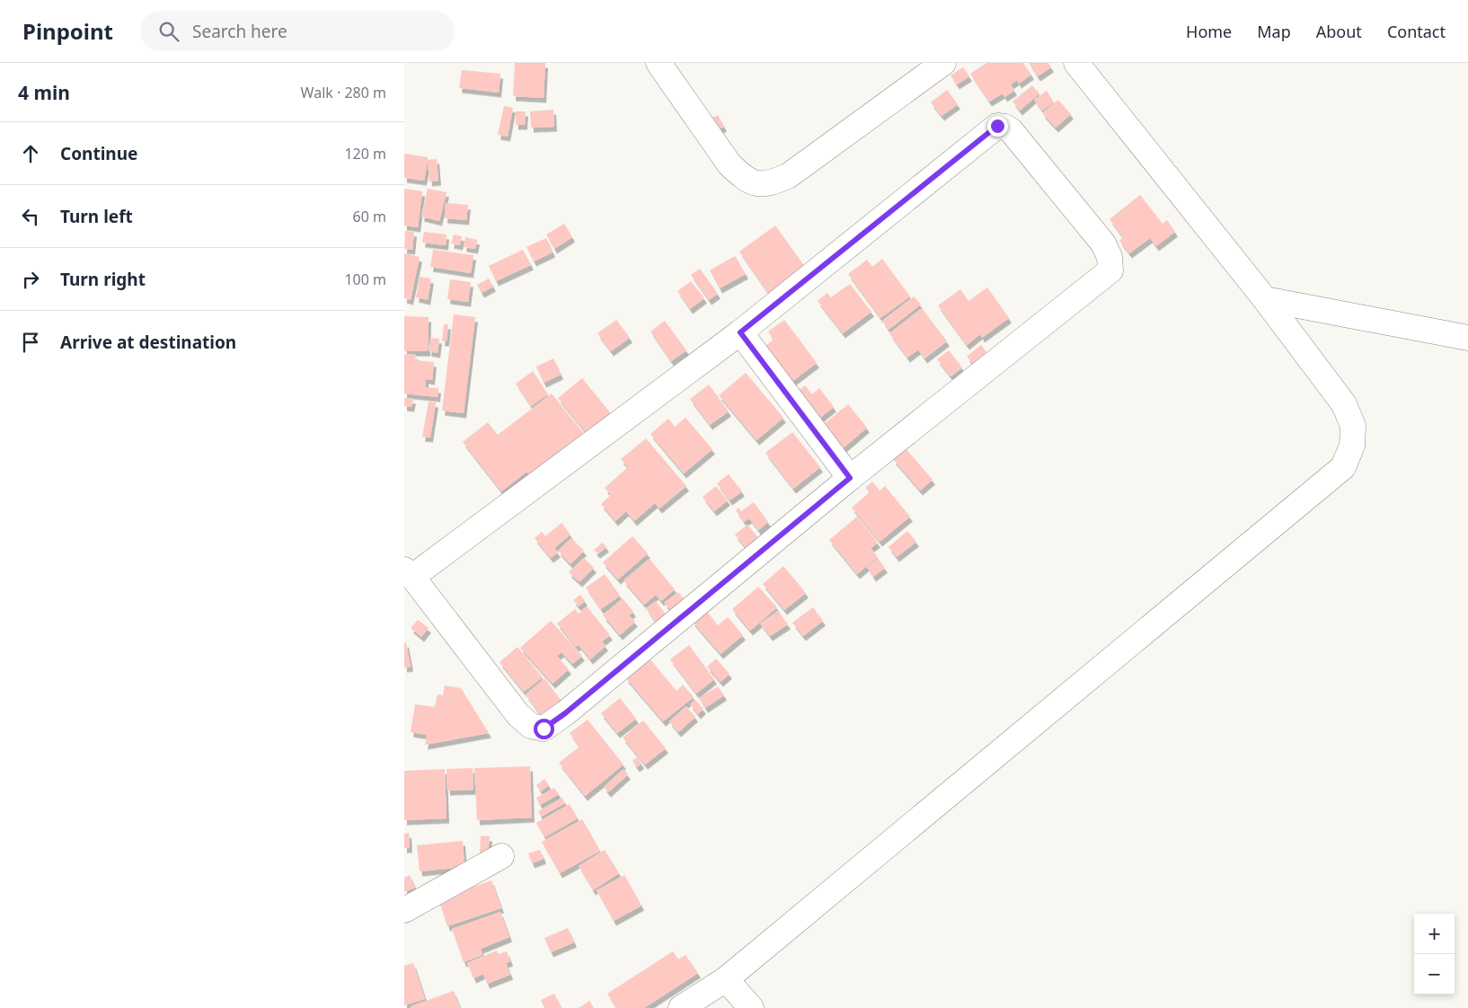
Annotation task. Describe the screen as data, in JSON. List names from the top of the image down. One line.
{"page":{"header":"Pinpoint","search":"Search here","nav":["Home","Map","About","Contact"],"heading":["4 min","Walk · 280 m"],"list":[["Continue","120 m"],["Turn left","60 m"],["Turn right","100 m"],"Arrive at destination"],"map_buttons":["+","−"]}}
